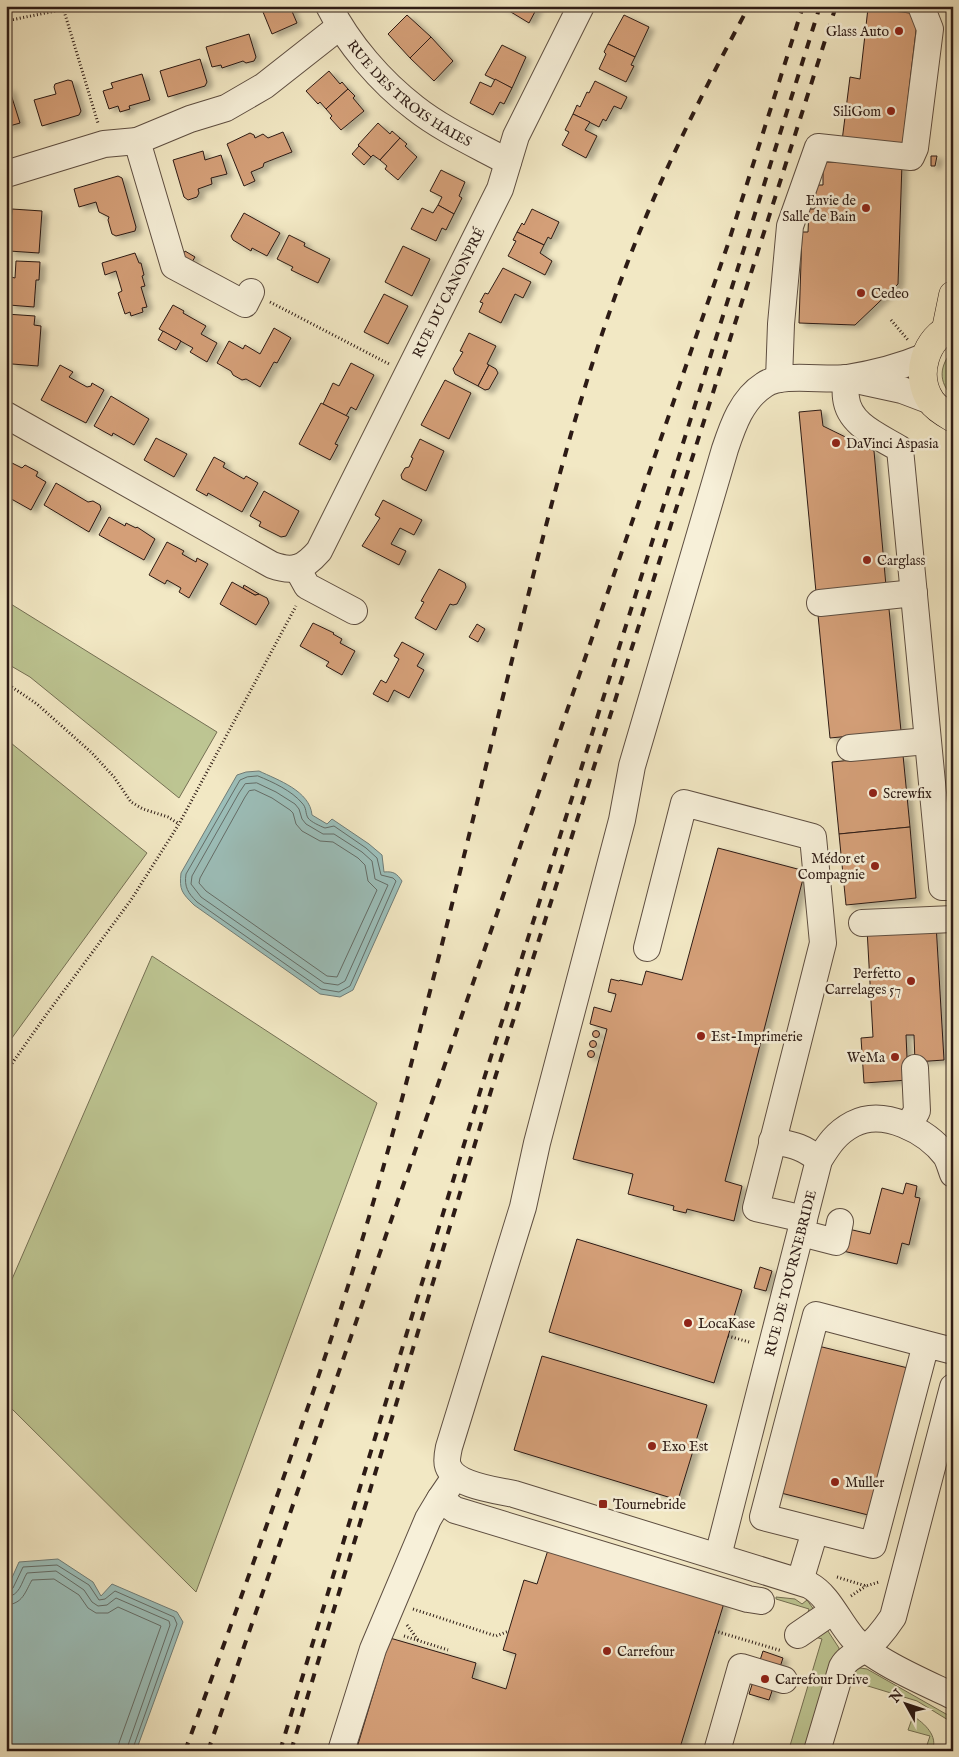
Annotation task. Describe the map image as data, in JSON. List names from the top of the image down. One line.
{"streets":{"street":["RUE DES TROIS HAIES","RUE DU CANONPRÉ","RUE DE TOURNEBRIDE"]},"crossings":[["RUE DES TROIS HAIES","RUE DU CANONPRÉ"]],"places":{"other":["Glass Auto","SiliGom","Envie de Salle de Bain","Cedeo","DaVinci Aspasia","Carglass","Screwfix","Médor et Compagnie","Perfetto Carrelages 57","Est-Imprimerie","WeMa","LocaKase","Exo Est","Muller","Carrefour","Carrefour Drive"],"transit":["Tournebride"]},"north":"top left"}
